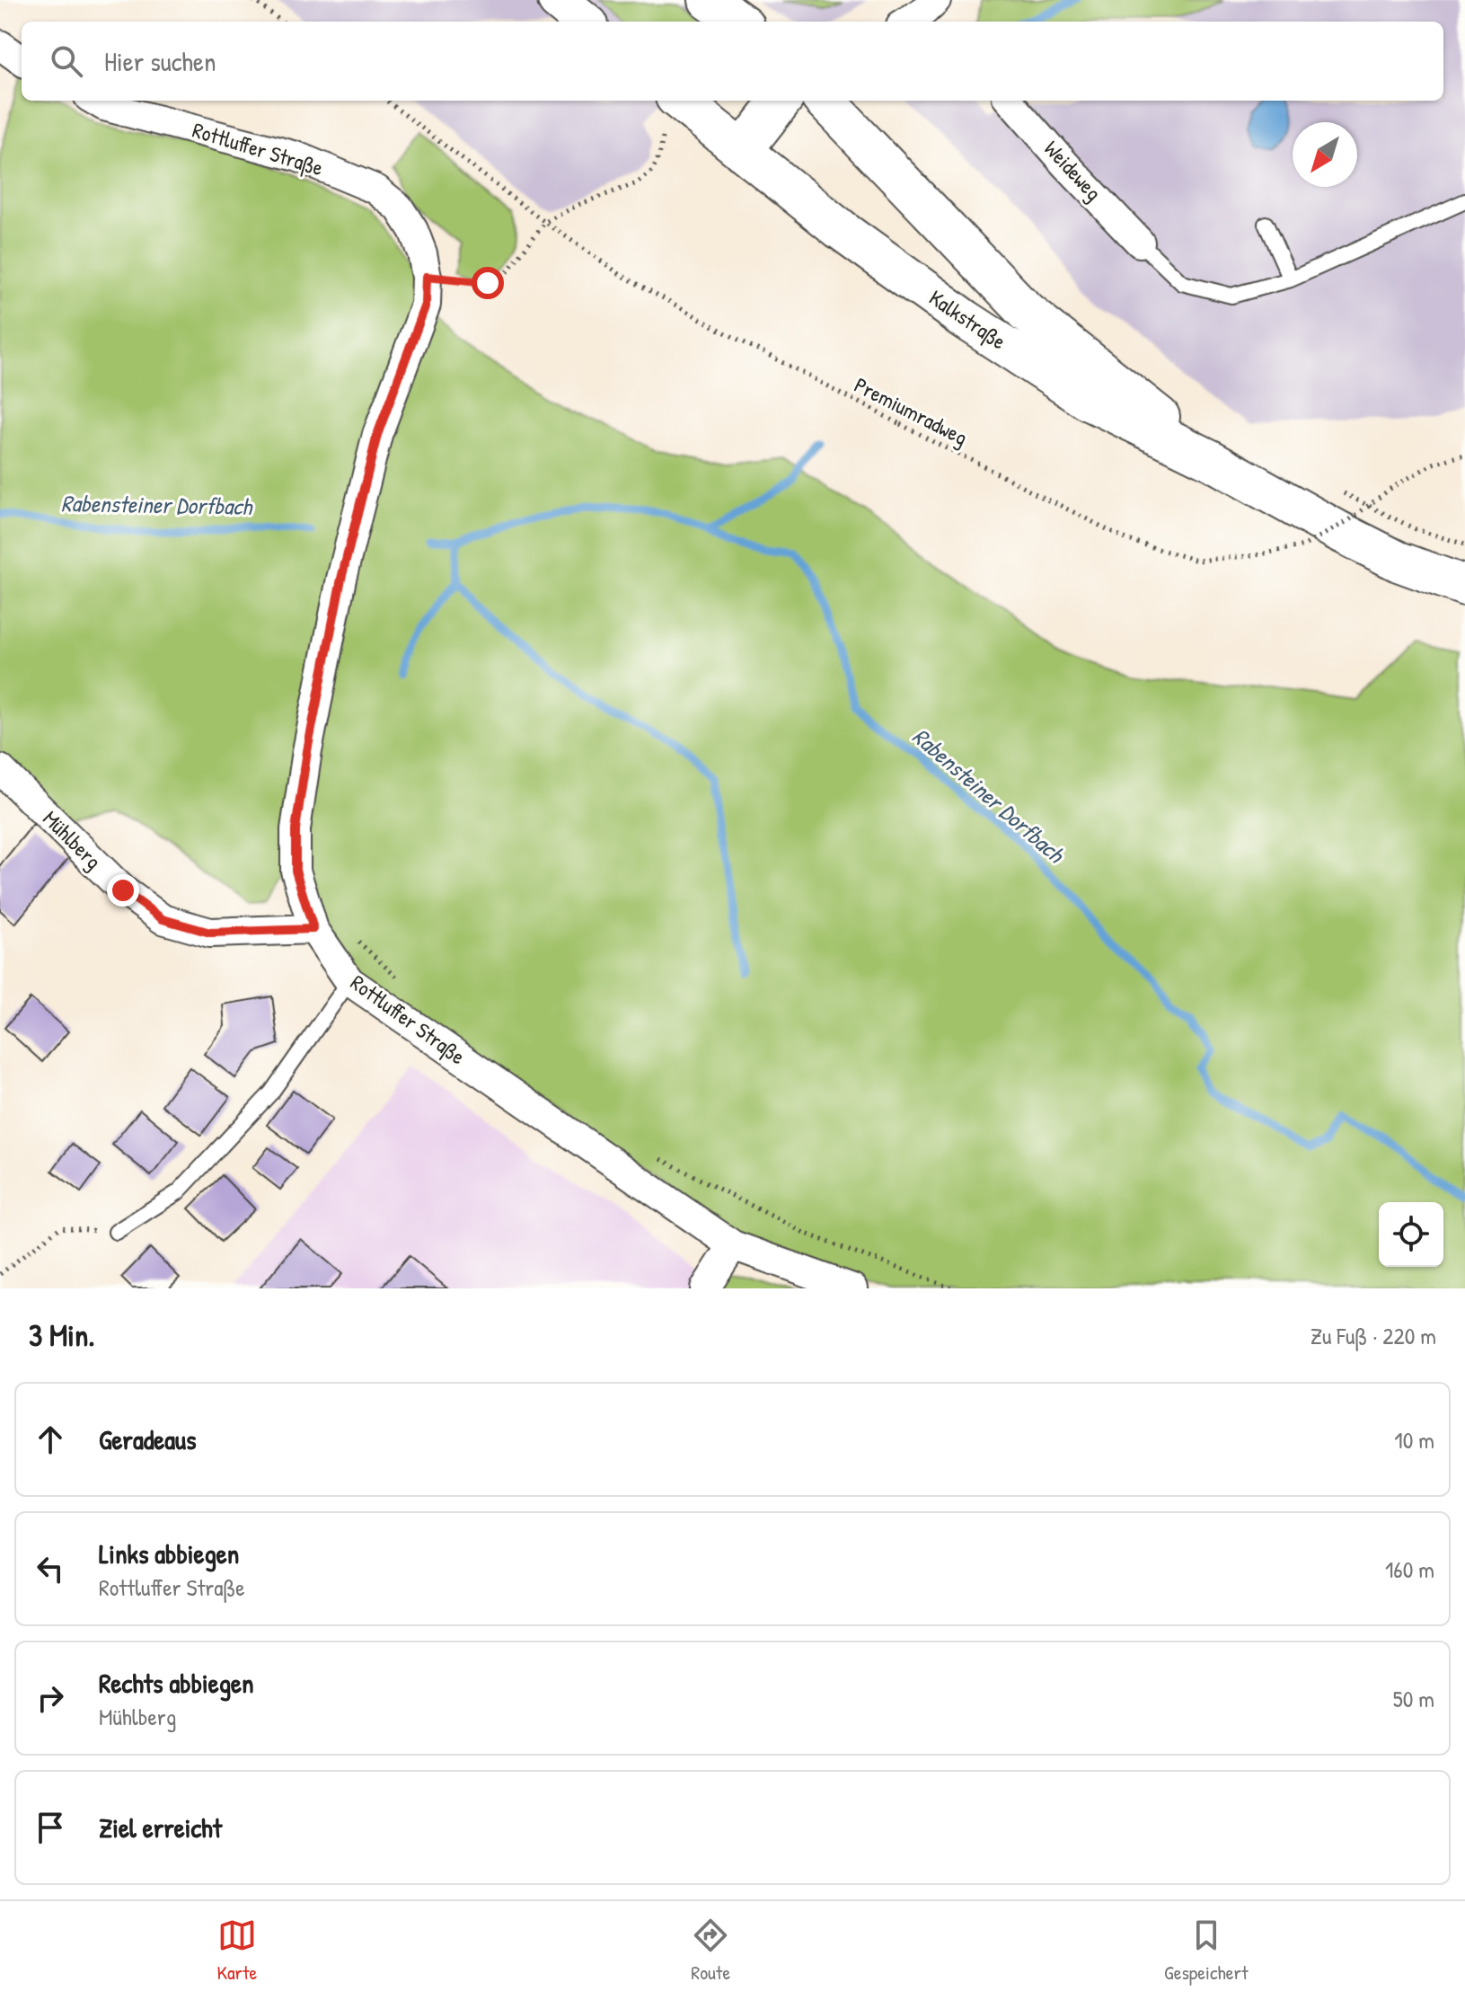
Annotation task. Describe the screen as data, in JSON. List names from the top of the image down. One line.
{"streets":{"main road":["Kalkstraße"],"street":["Rottluffer Straße","Weideweg","Mühlberg"],"path":["Premiumradweg"]},"crossings":[["Rottluffer Straße","Mühlberg"]],"water":["Rabensteiner Dorfbach"],"north":"bottom left","page":{"search":"Hier suchen","heading":["3 Min.","Zu Fuß · 220 m"],"list":[["Geradeaus","10 m"],["Links abbiegen","Rottluffer Straße","160 m"],["Rechts abbiegen","Mühlberg","50 m"],"Ziel erreicht"],"nav":["Karte","Route","Gespeichert"]}}
